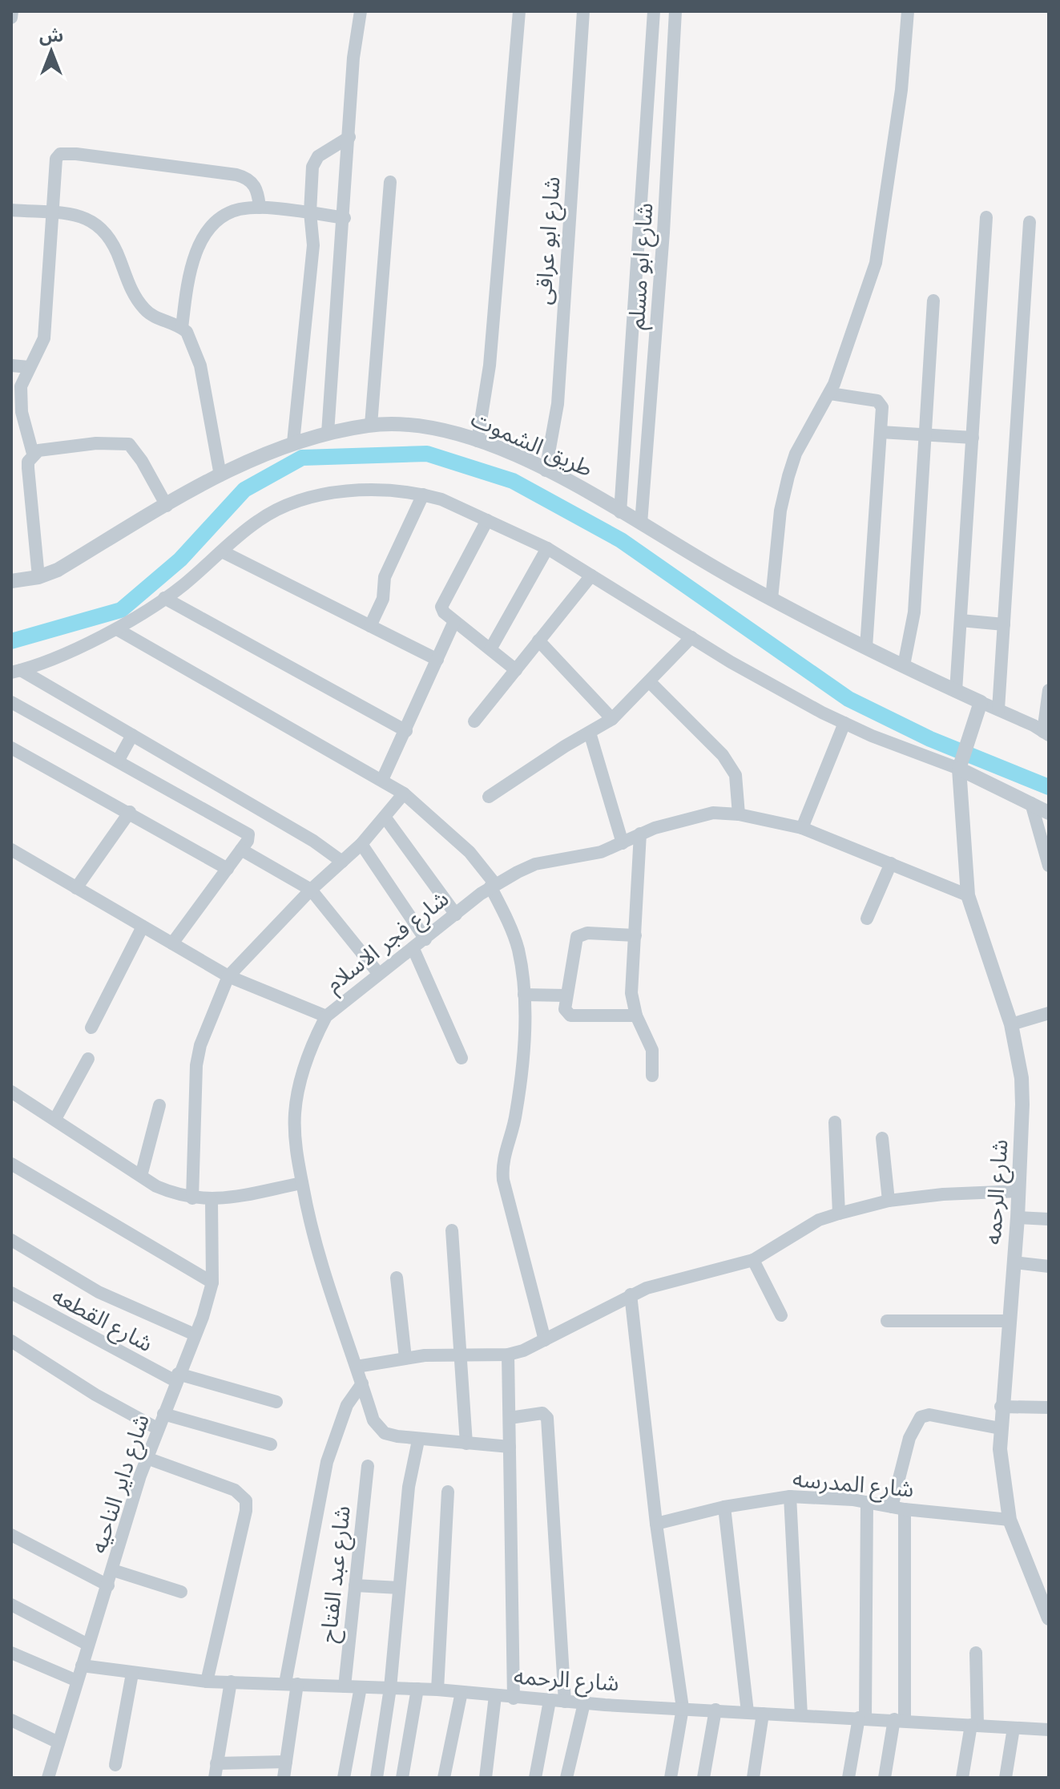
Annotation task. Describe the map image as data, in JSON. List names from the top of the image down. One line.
{"streets":{"street":["شارع ابو عراقى","شارع ابو مسلم","طريق الشموت","شارع فجر الاسلام","شارع الرحمه","شارع القطعه","شارع داير الناحيه","شارع المدرسه","شارع عبد الفتاح"]},"crossings":[["شارع ابو عراقى","طريق الشموت"],["شارع ابو مسلم","طريق الشموت"],["شارع فجر الاسلام","شارع الرحمه"],["شارع الرحمه","شارع داير الناحيه"],["شارع الرحمه","شارع المدرسه"],["شارع الرحمه","شارع عبد الفتاح"],["شارع القطعه","شارع داير الناحيه"]],"north":"top"}
